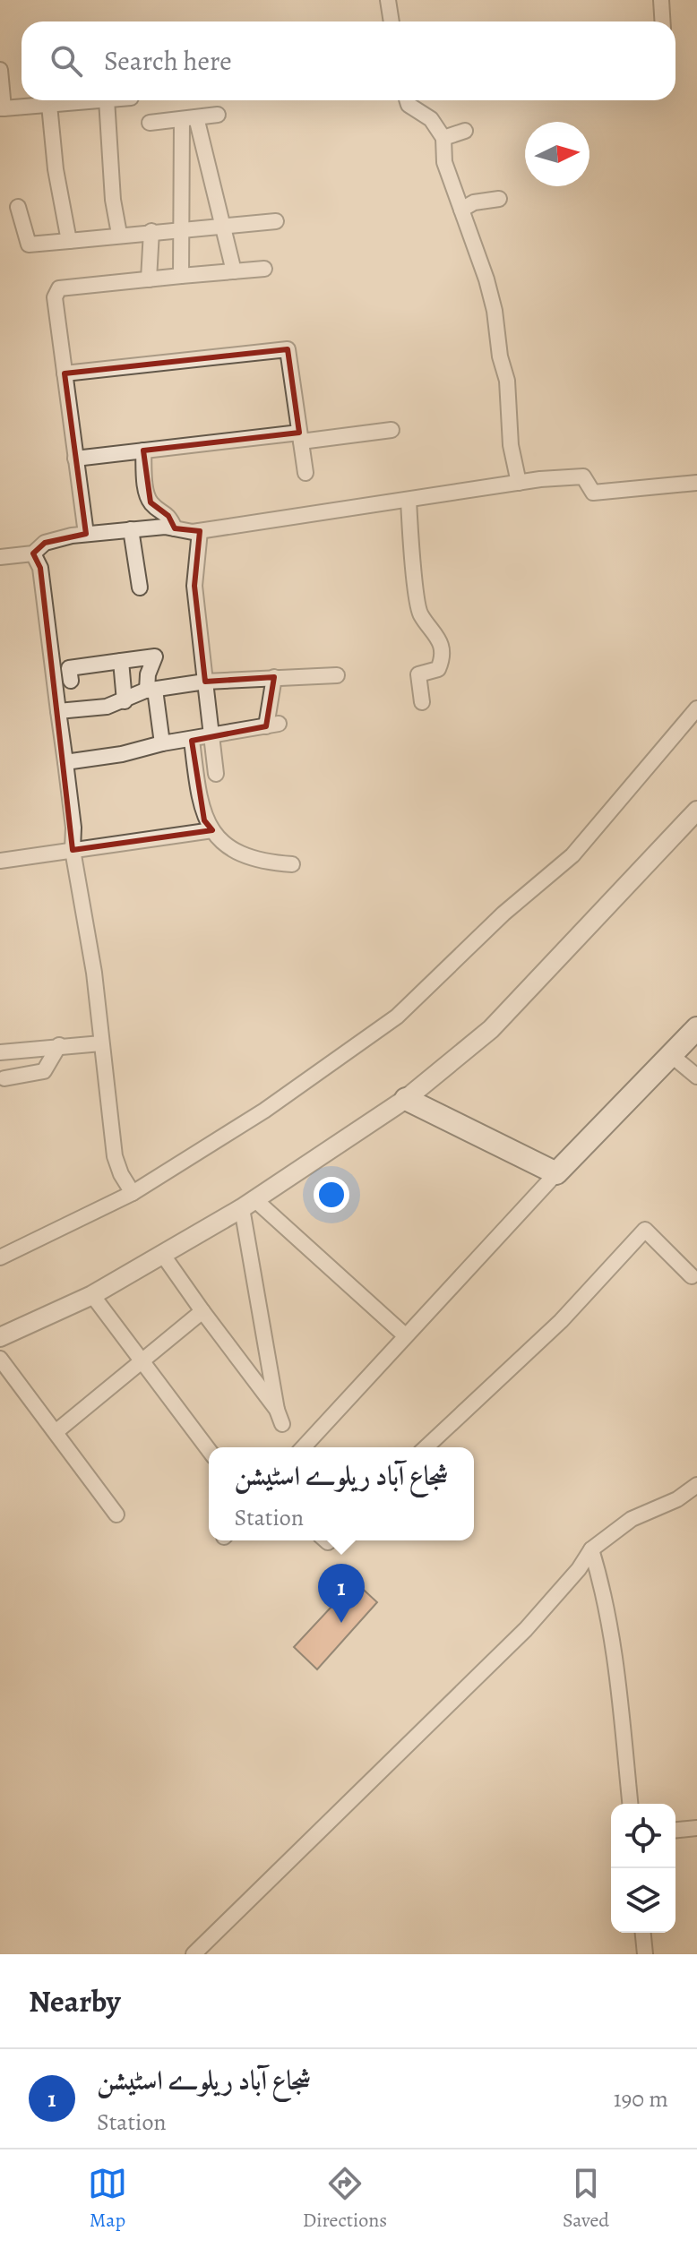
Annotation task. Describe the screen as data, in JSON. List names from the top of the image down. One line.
{"north":"right","page":{"search":"Search here","popup":["شجاع آباد ریلوے اسٹیشن","Station"],"pins":"1","heading":"Nearby","list":[{"mark":"1","name":"شجاع آباد ریلوے اسٹیشن","note":"Station","value":"190 m"}],"nav":["Map","Directions","Saved"]}}
